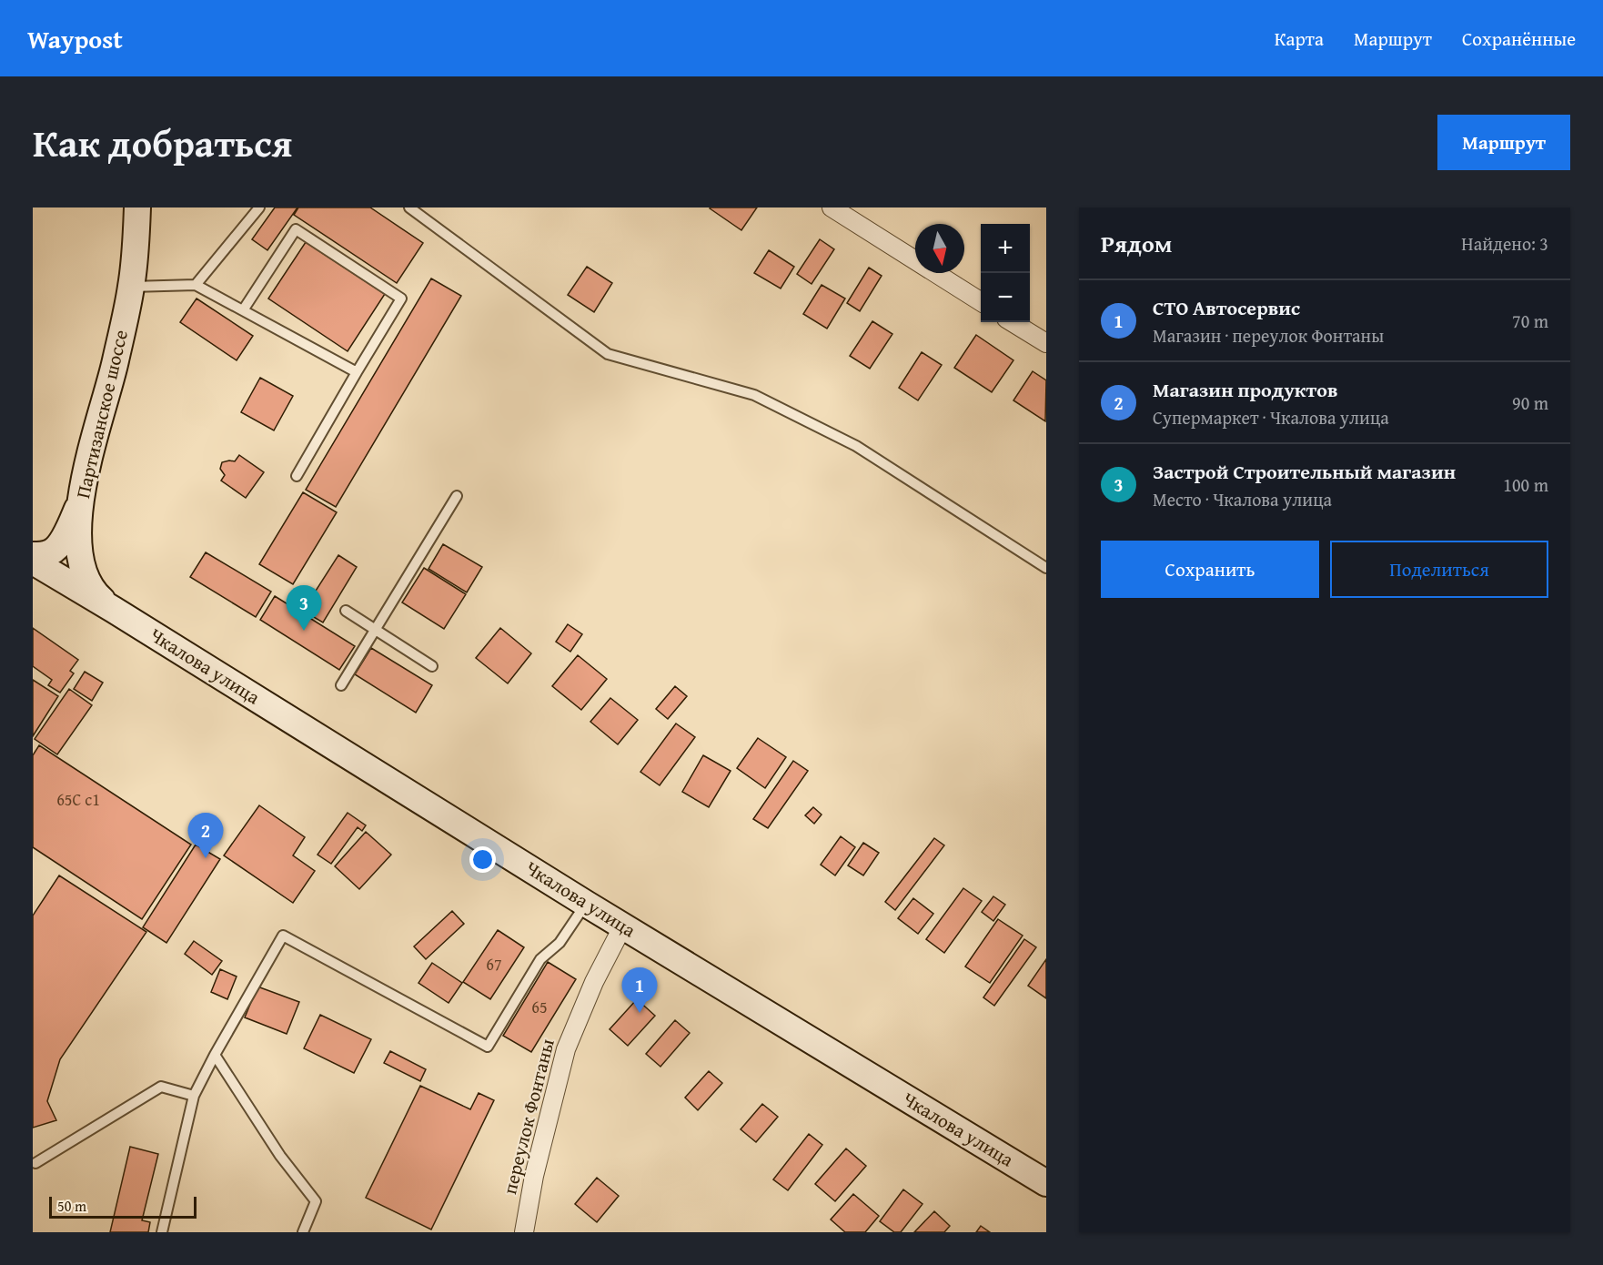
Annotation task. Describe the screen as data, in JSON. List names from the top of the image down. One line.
{"streets":{"main road":["Партизанское шоссе","Чкалова улица"],"street":["переулок Фонтаны"]},"crossings":[["Партизанское шоссе","Чкалова улица"],["Чкалова улица","переулок Фонтаны"]],"house_numbers":["65С с1","67","65"],"scale_bar":"50 m","north":"bottom","page":{"header":"Waypost","nav":["Карта","Маршрут","Сохранённые"],"title":"Как добраться","buttons":["Маршрут",["Сохранить","Поделиться"]],"heading":["Рядом","Найдено: 3"],"map_buttons":["+","−"],"list":[{"mark":"1","name":"СТО Автосервис","note":"Магазин · переулок Фонтаны","value":"70 m"},{"mark":"2","name":"Магазин продуктов","note":"Супермаркет · Чкалова улица","value":"90 m"},{"mark":"3","name":"Застрой Строительный магазин","note":"Место · Чкалова улица","value":"100 m"}],"pins":["3","2","1"],"scale":"50 m"}}
